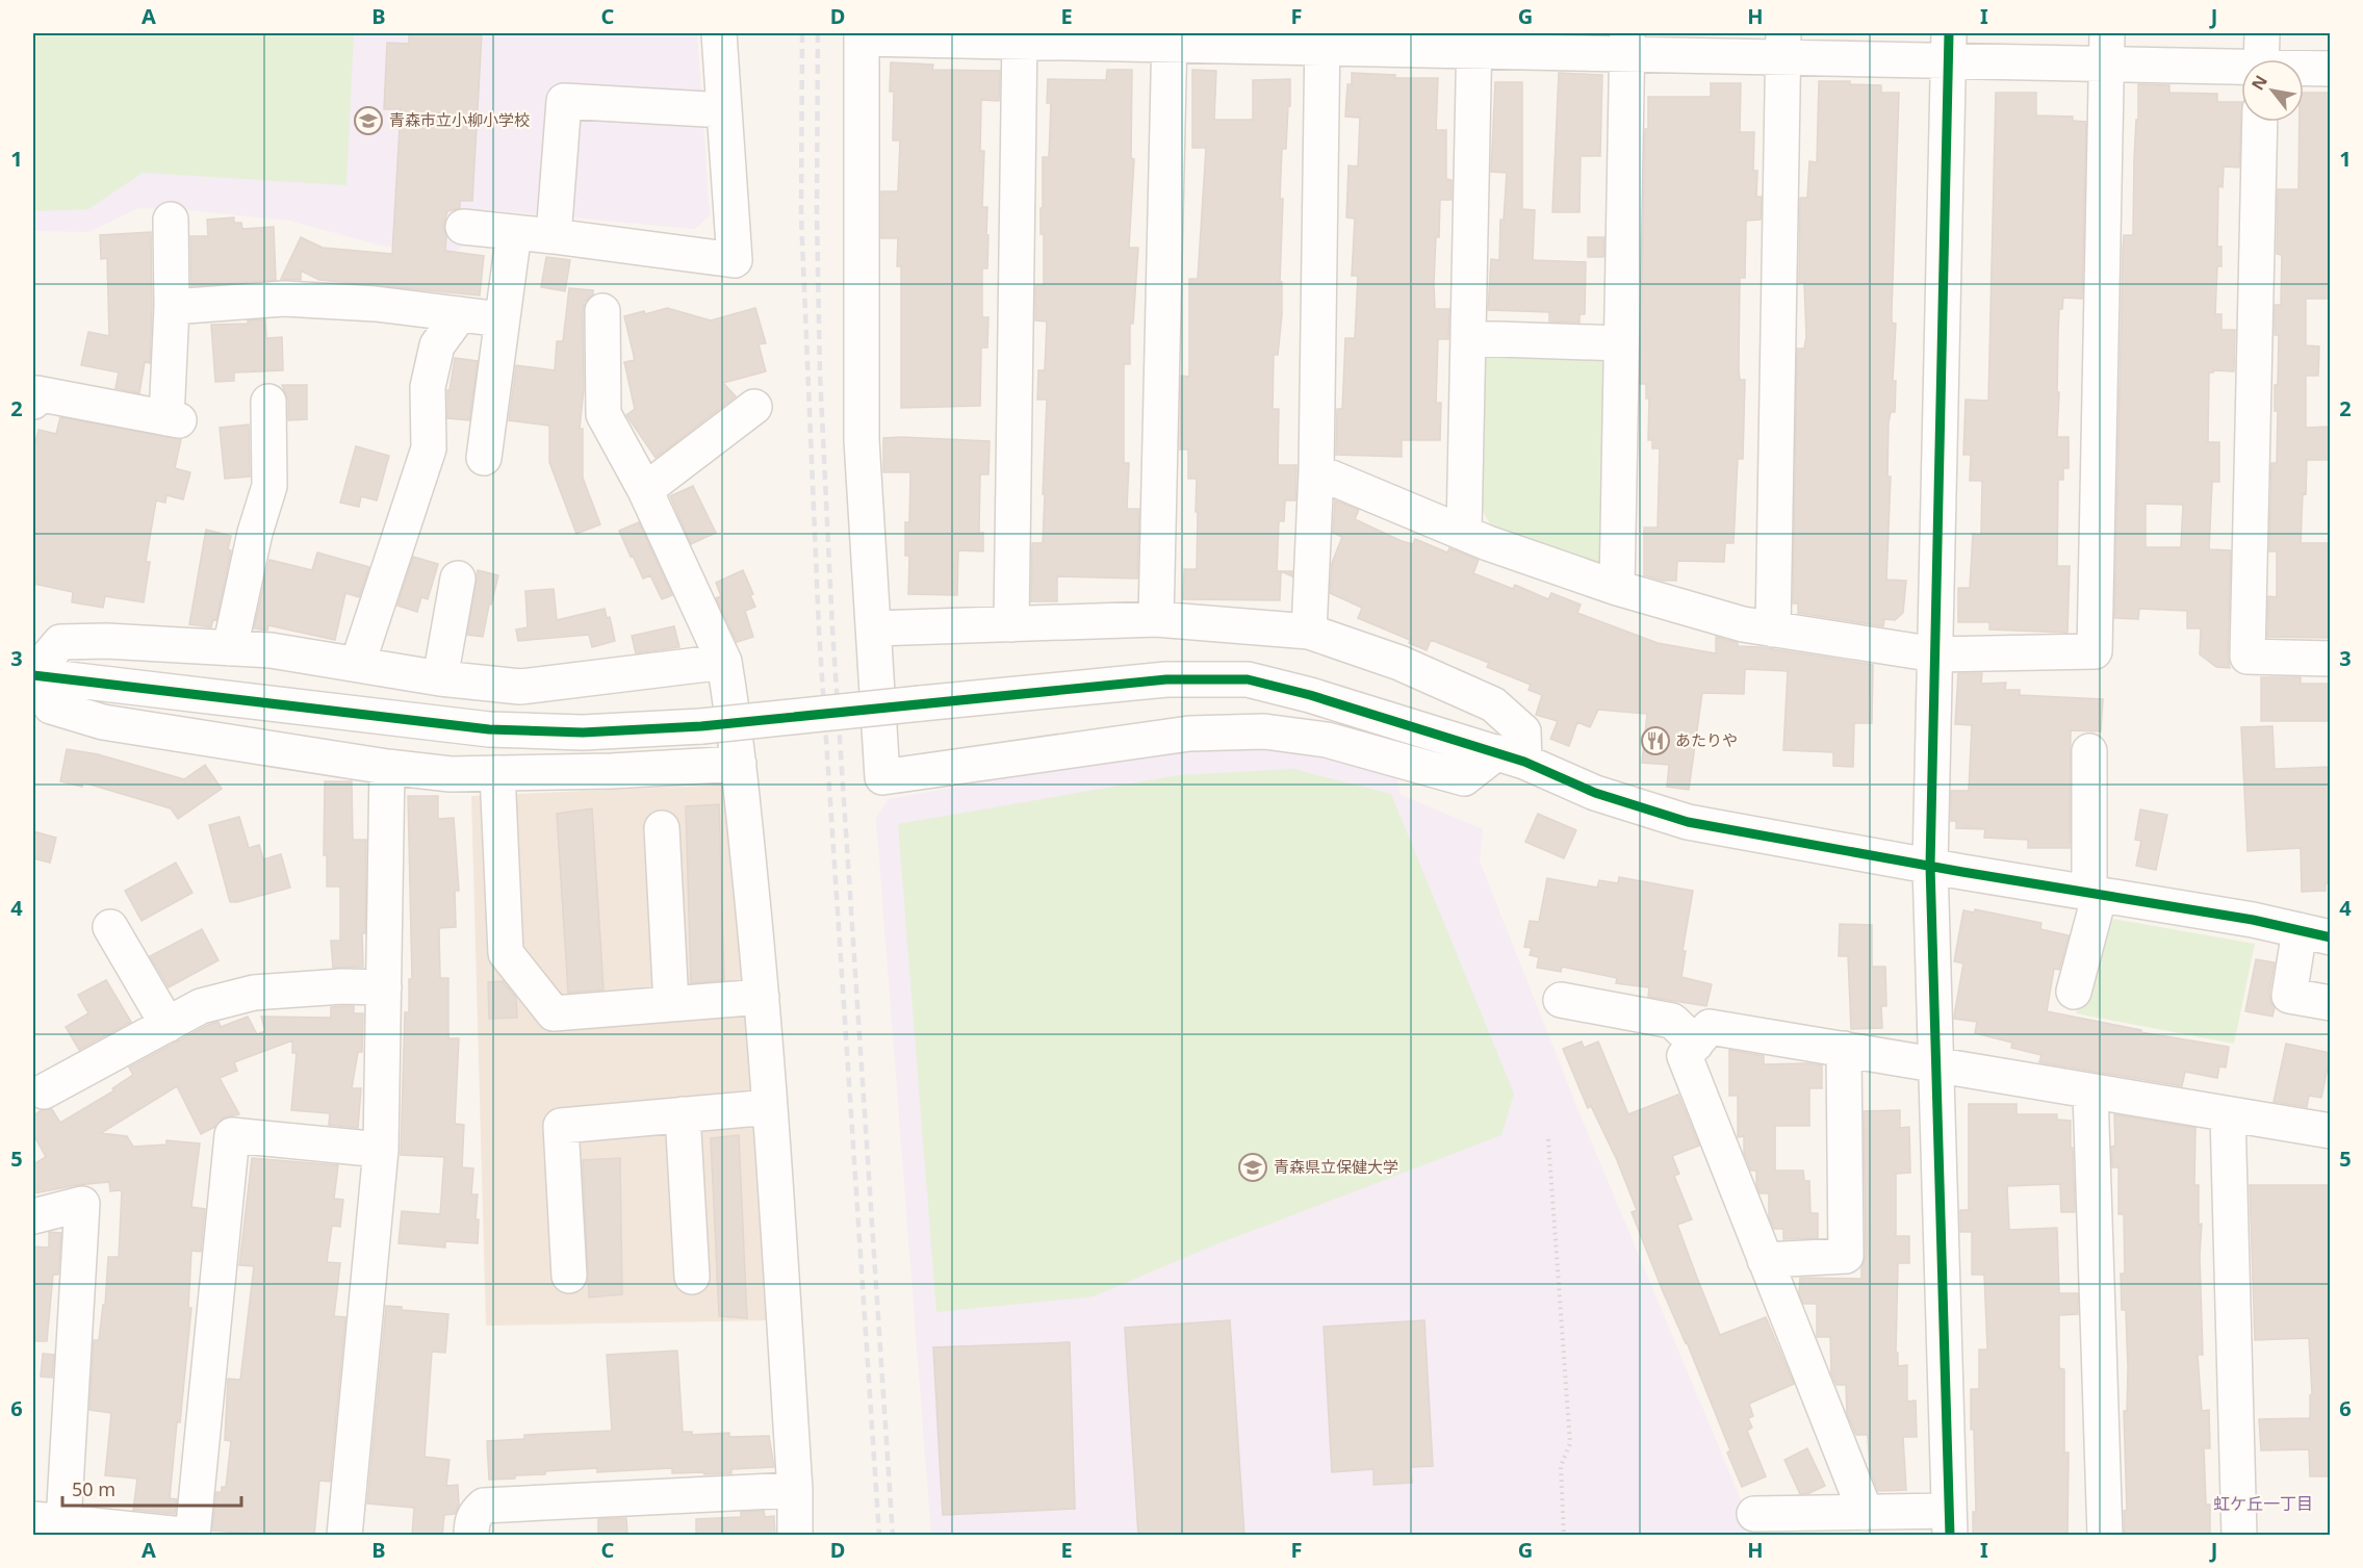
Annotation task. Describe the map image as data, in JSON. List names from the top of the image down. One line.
{"districts":["虹ケ丘一丁目"],"places":{"school or university":["青森市立小柳小学校","青森県立保健大学"],"restaurant":["あたりや"]},"scale_bar":"50 m","north":"top left","grid":{"columns":["A","B","C","D","E","F","G","H","I","J"],"rows":["1","2","3","4","5","6"]}}
